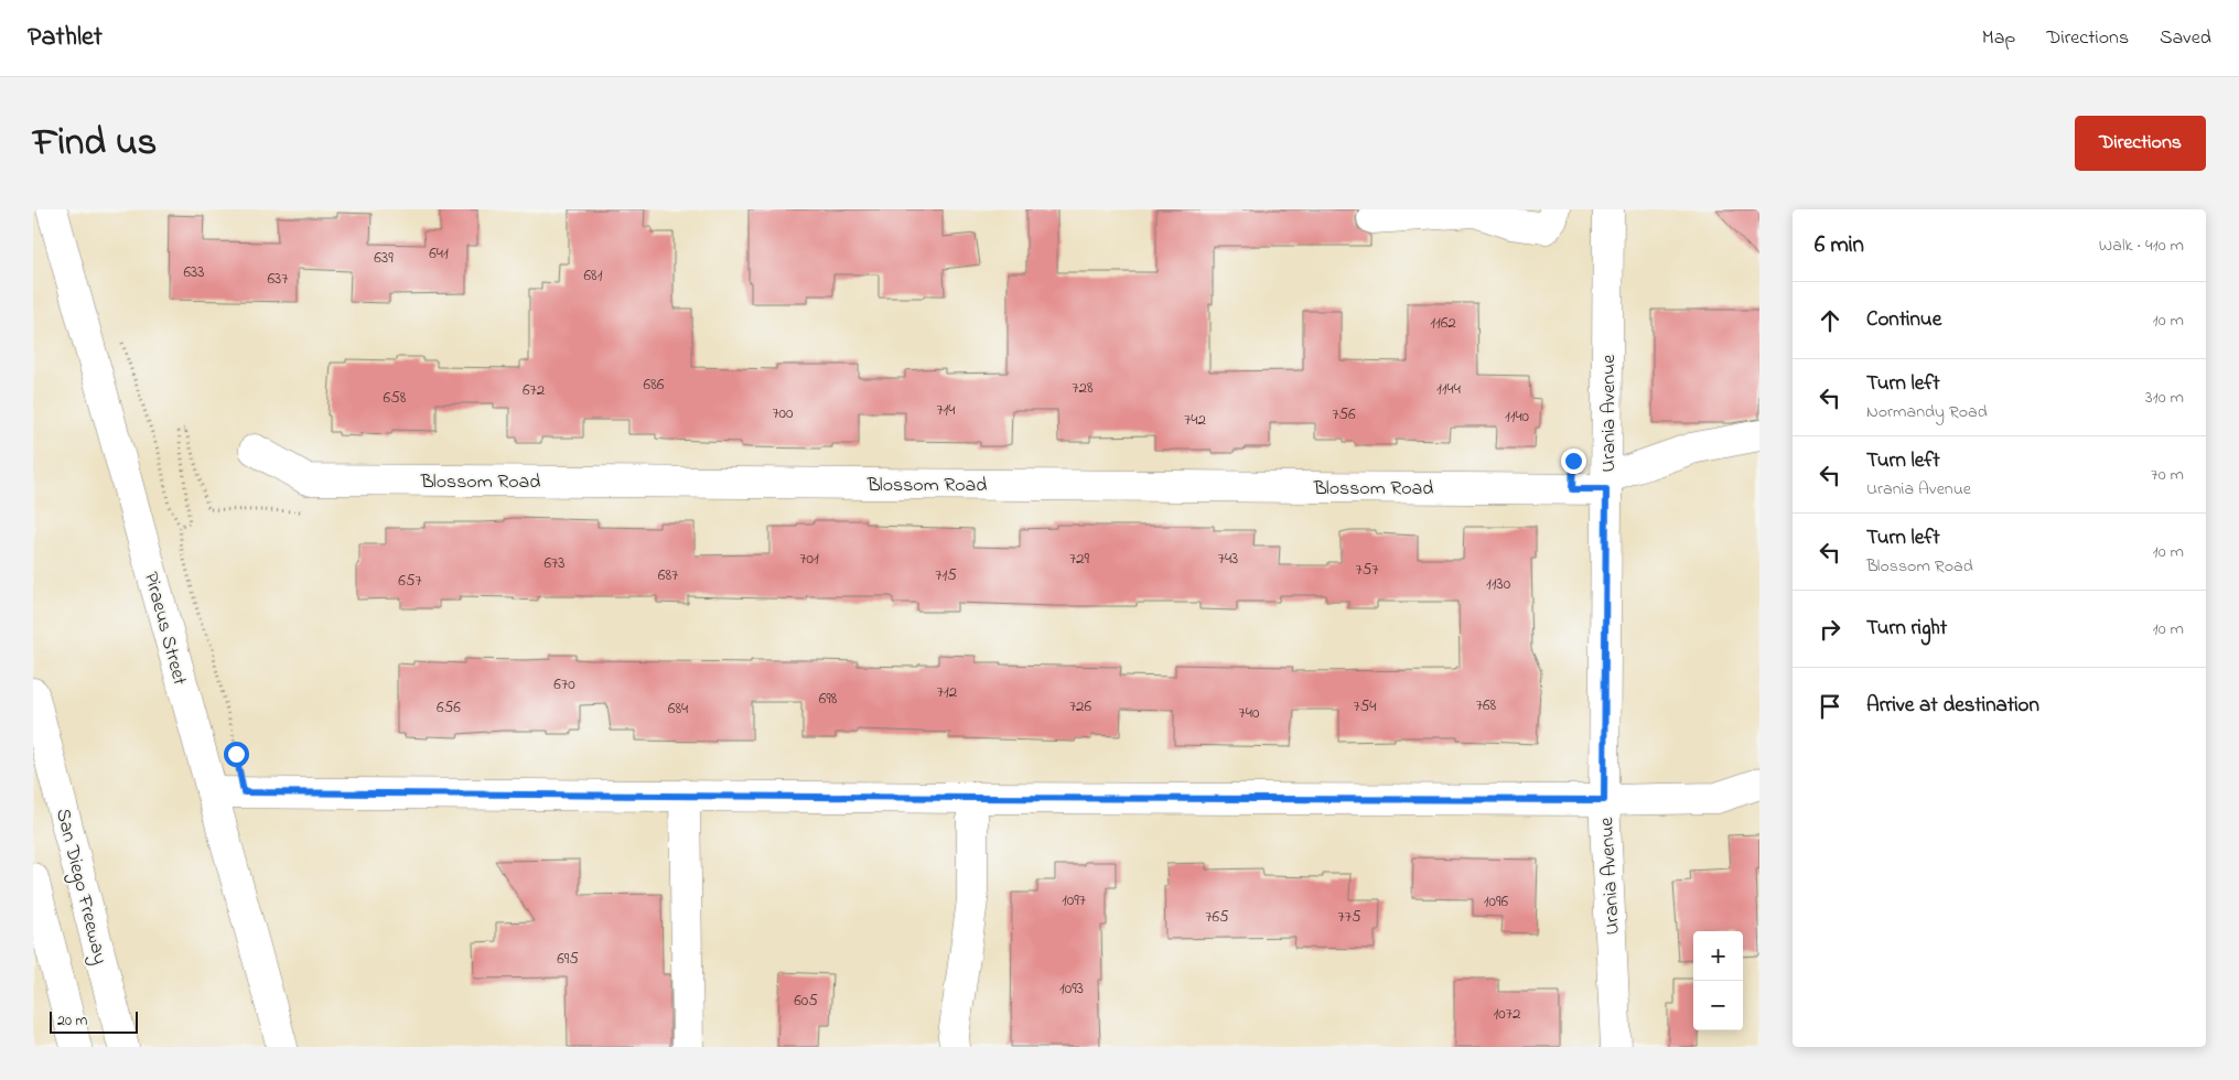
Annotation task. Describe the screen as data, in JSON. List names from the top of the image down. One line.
{"streets":{"main road":["Urania Avenue","Blossom Road","Piraeus Street","San Diego Freeway"]},"crossings":[["Urania Avenue","Blossom Road"]],"house_numbers":["641","639","633","681","637","1162","686","728","1144","672","658","714","700","756","1140","742","701","729","743","673","757","687","715","657","1130","670","712","698","768","726","754","656","684","740","1097","1096","765","775","695","1093","605","1072"],"scale_bar":"20 m","page":{"header":"Pathlet","nav":["Map","Directions","Saved"],"title":"Find us","buttons":"Directions","heading":["6 min","Walk · 410 m"],"list":[["Continue","10 m"],["Turn left","Normandy Road","310 m"],["Turn left","Urania Avenue","70 m"],["Turn left","Blossom Road","10 m"],["Turn right","10 m"],"Arrive at destination"],"map_buttons":["+","−"],"scale":"20 m"}}
